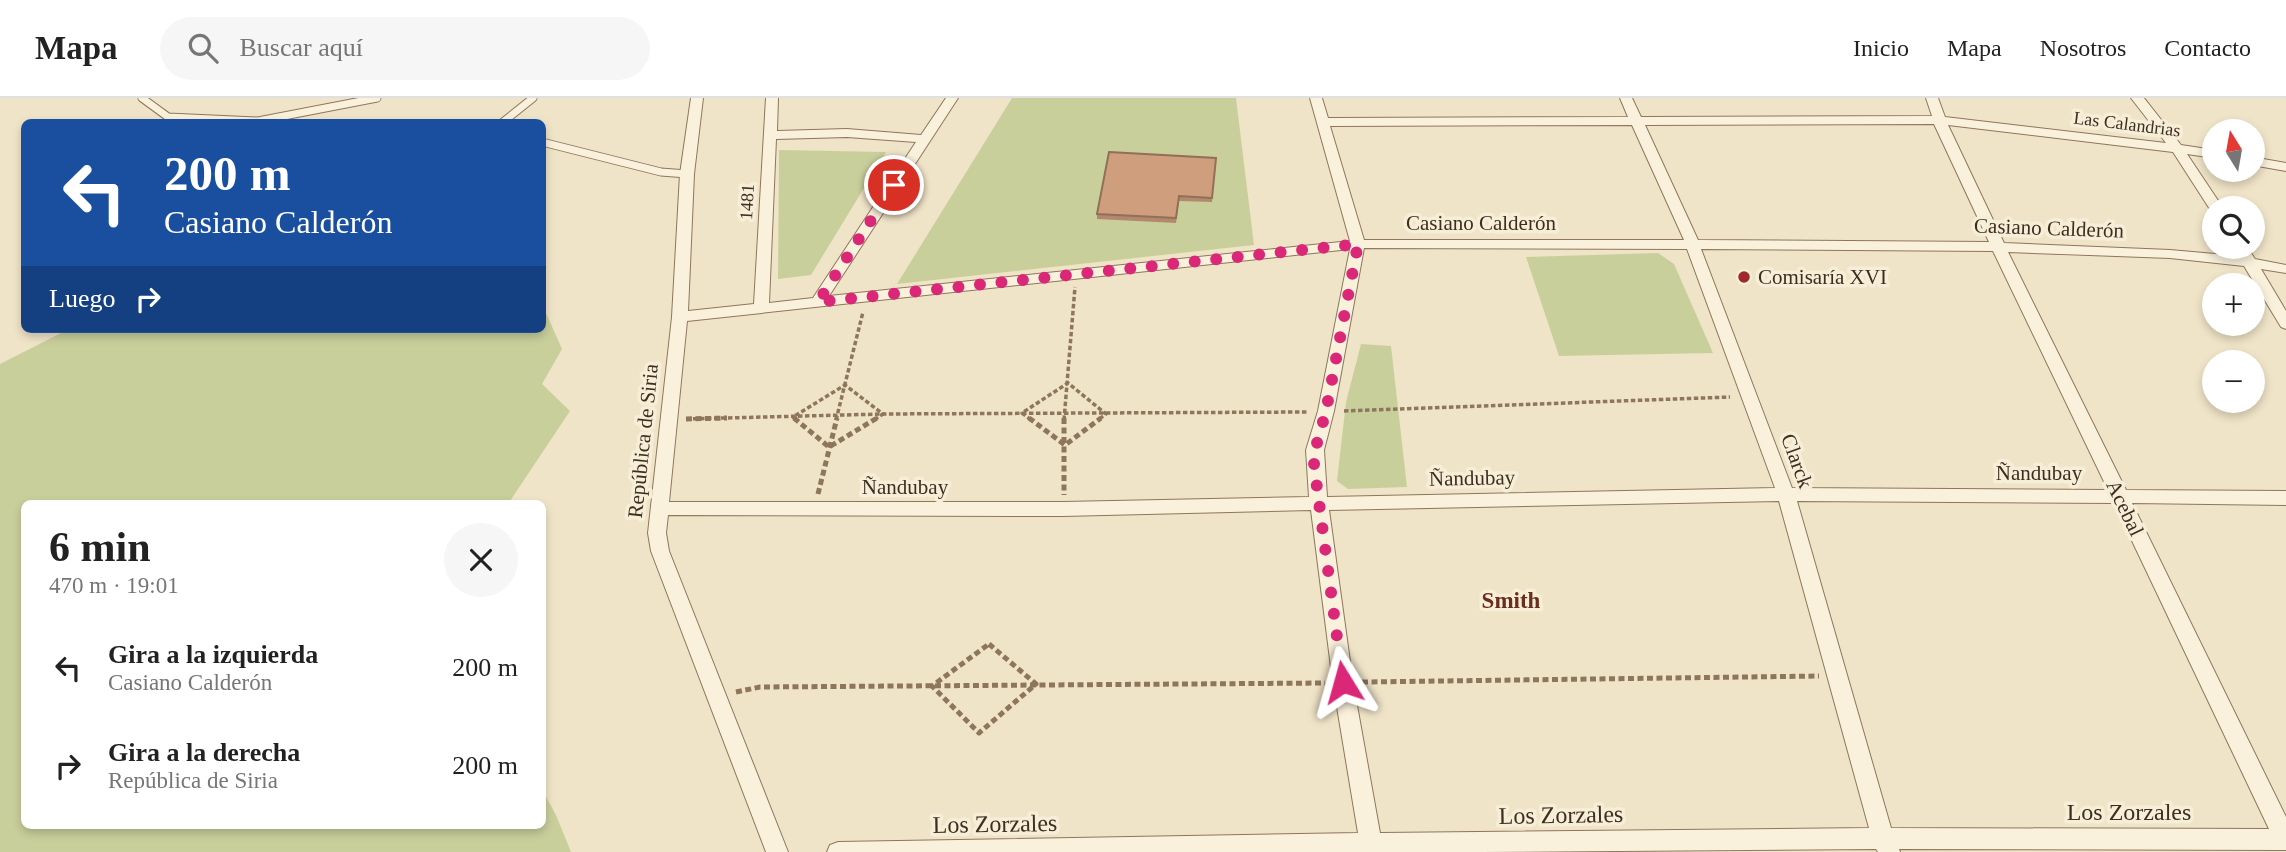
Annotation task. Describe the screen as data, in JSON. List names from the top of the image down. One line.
{"streets":{"street":["Las Calandrias","1481","Casiano Calderón","República de Siria","Clarck","Ñandubay","Acebal","Los Zorzales"]},"crossings":[["Las Calandrias","Clarck"],["Las Calandrias","Acebal"],["1481","Casiano Calderón"],["Casiano Calderón","República de Siria"],["Casiano Calderón","Clarck"],["Casiano Calderón","Acebal"],["República de Siria","Ñandubay"],["Clarck","Ñandubay"],["Clarck","Los Zorzales"],["Ñandubay","Acebal"],["Acebal","Los Zorzales"]],"districts":["Smith"],"places":["Comisaría XVI"],"north":"top","page":{"header":"Mapa","search":"Buscar aquí","nav":["Inicio","Mapa","Nosotros","Contacto"],"map_buttons":["+","−"],"turn":["200 m","Casiano Calderón"],"then":"Luego","heading":["6 min","470 m · 19:01"],"list":[{"name":"Gira a la izquierda","note":"Casiano Calderón","value":"200 m"},{"name":"Gira a la derecha","note":"República de Siria","value":"200 m"}]}}
